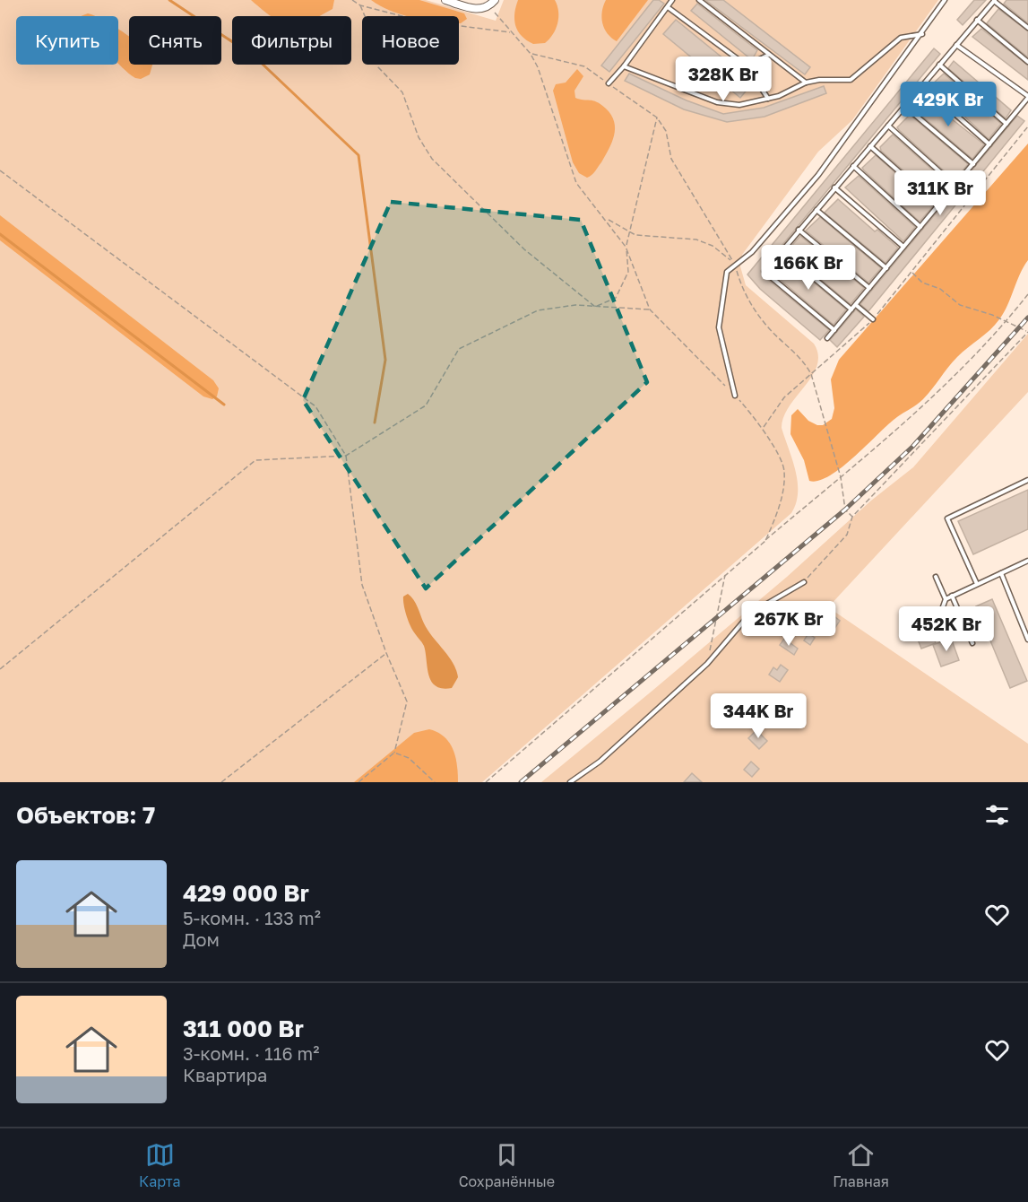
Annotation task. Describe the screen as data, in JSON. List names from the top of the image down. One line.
{"page":{"chip":["Купить","Снять","Фильтры","Новое"],"price":["328K Br","429K Br","311K Br","166K Br","267K Br","452K Br","344K Br"],"heading":"Объектов: 7","list":[{"name":"429 000 Br","note":"5-комн. · 133 m² · Дом"},{"name":"311 000 Br","note":"3-комн. · 116 m² · Квартира"}],"tabs":["Карта","Сохранённые","Главная"]}}
